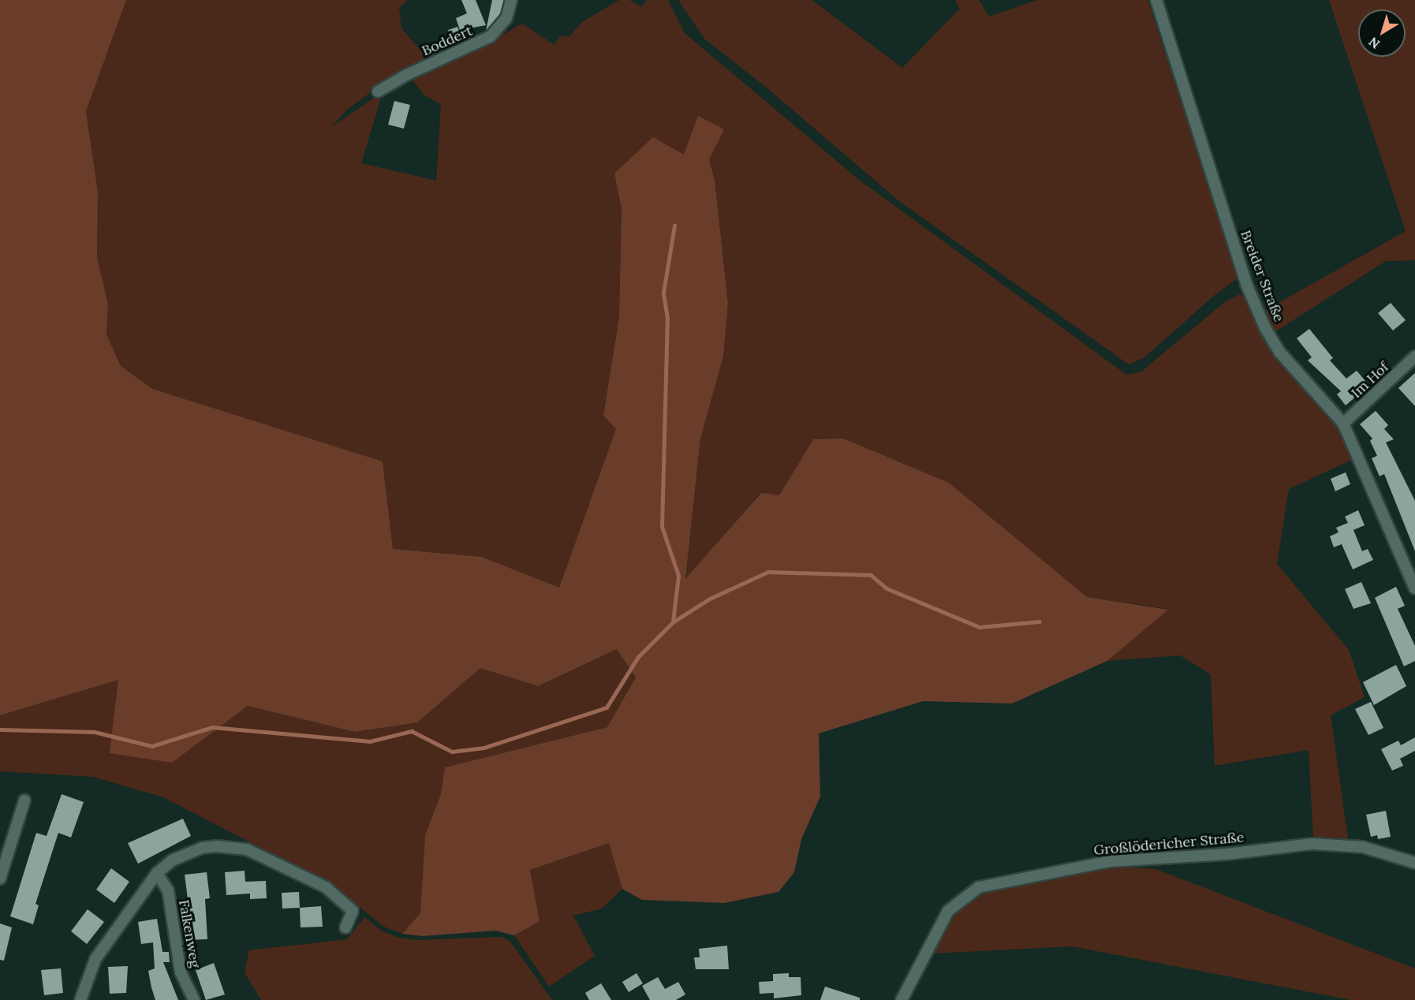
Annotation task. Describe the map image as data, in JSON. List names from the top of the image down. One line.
{"streets":{"street":["Boddert","Breider Straße","Im Hof","Großlödericher Straße","Falkenweg"]},"crossings":[["Breider Straße","Im Hof"]],"north":"bottom left"}
